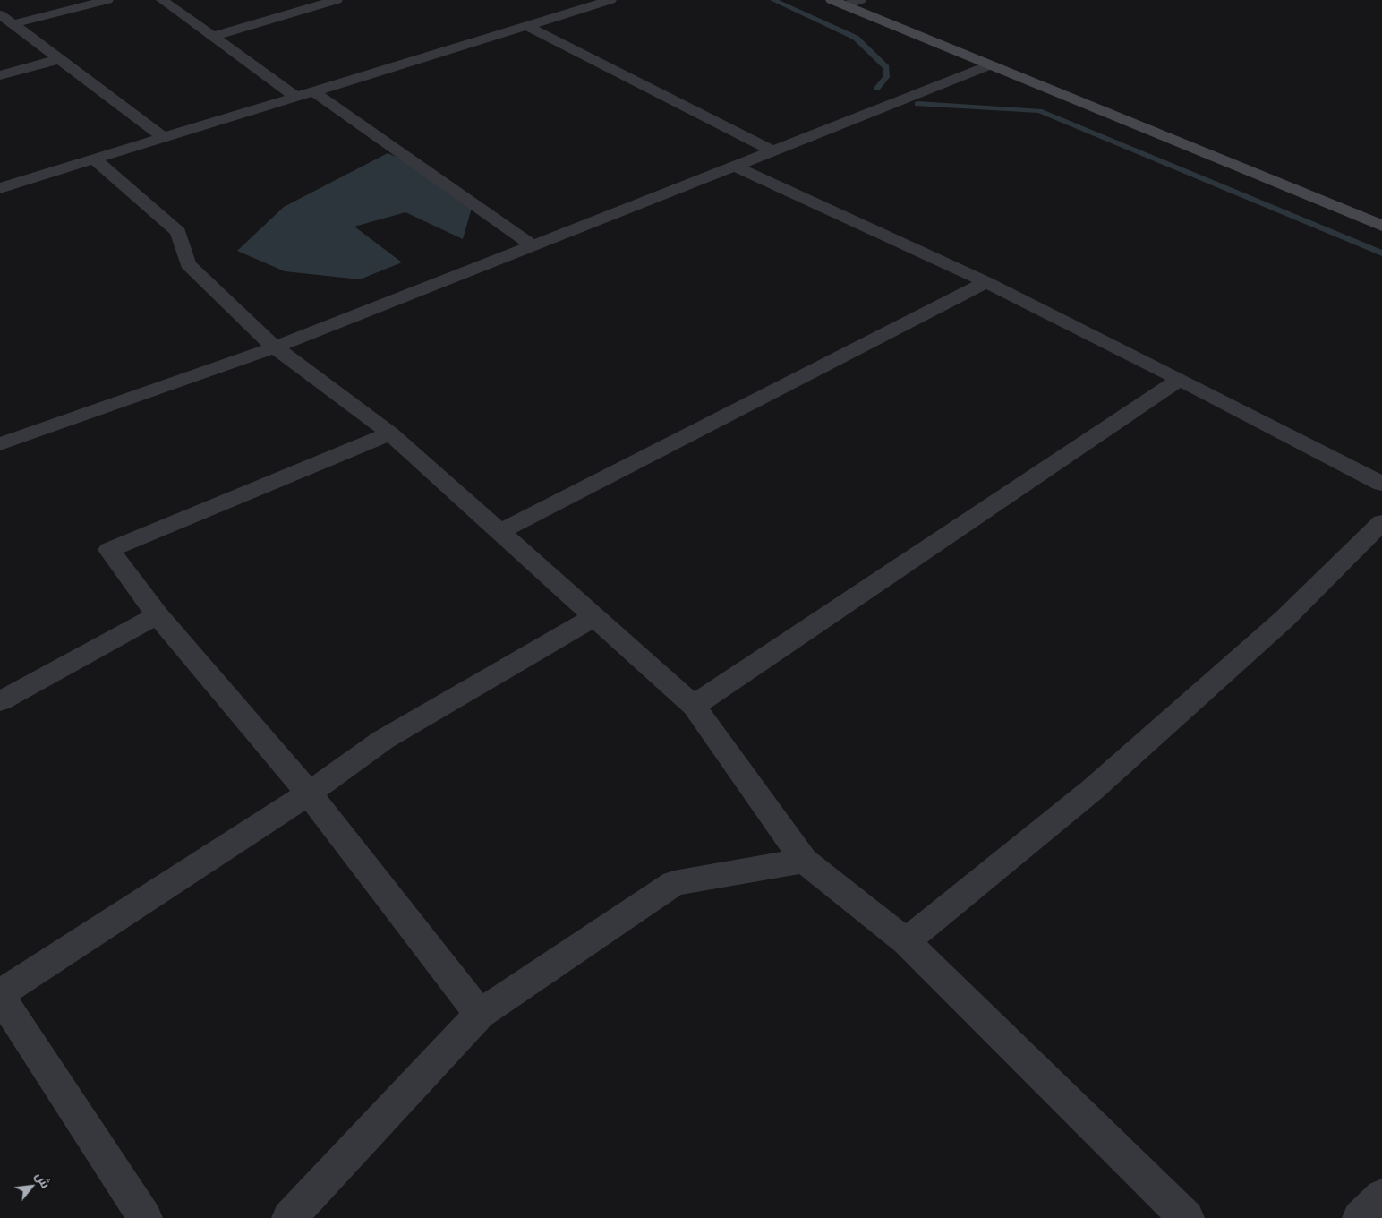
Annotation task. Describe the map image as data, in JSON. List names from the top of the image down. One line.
{"north":"top right"}
